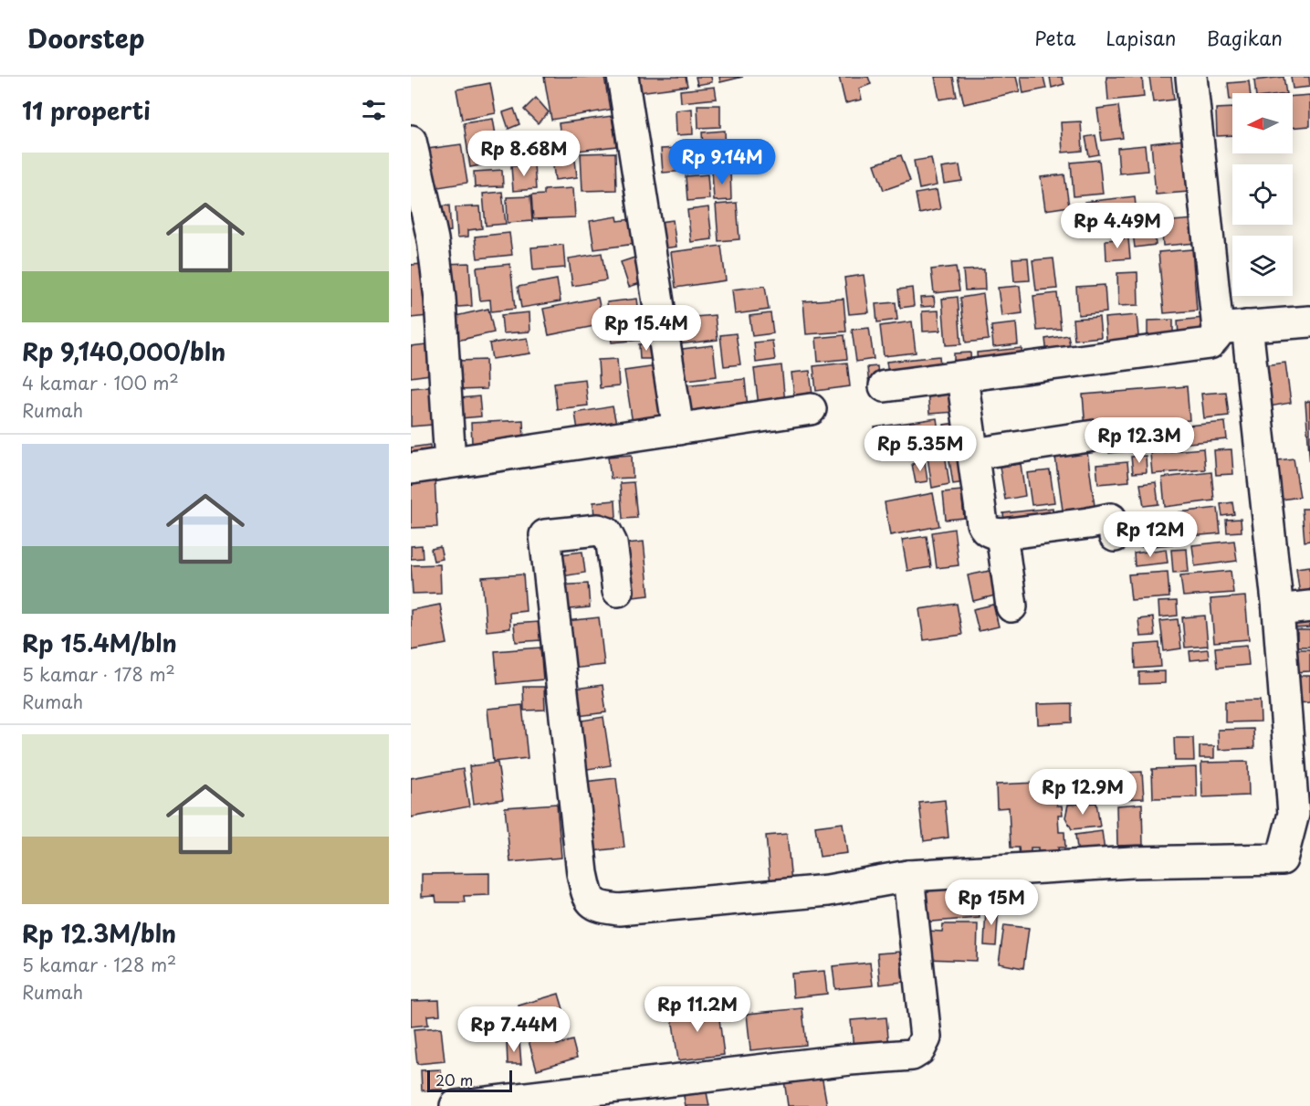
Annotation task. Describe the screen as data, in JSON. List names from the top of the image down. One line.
{"scale_bar":"20 m","north":"left","page":{"header":"Doorstep","nav":["Peta","Lapisan","Bagikan"],"heading":"11 properti","price":["Rp 8.68M","Rp 9.14M","Rp 4.49M","Rp 15.4M","Rp 12.3M","Rp 5.35M","Rp 12M","Rp 12.9M","Rp 15M","Rp 11.2M","Rp 7.44M"],"list":[{"name":"Rp 9,140,000/bln","note":"4 kamar · 100 m² · Rumah"},{"name":"Rp 15.4M/bln","note":"5 kamar · 178 m² · Rumah"},{"name":"Rp 12.3M/bln","note":"5 kamar · 128 m² · Rumah"}],"scale":"20 m"}}
